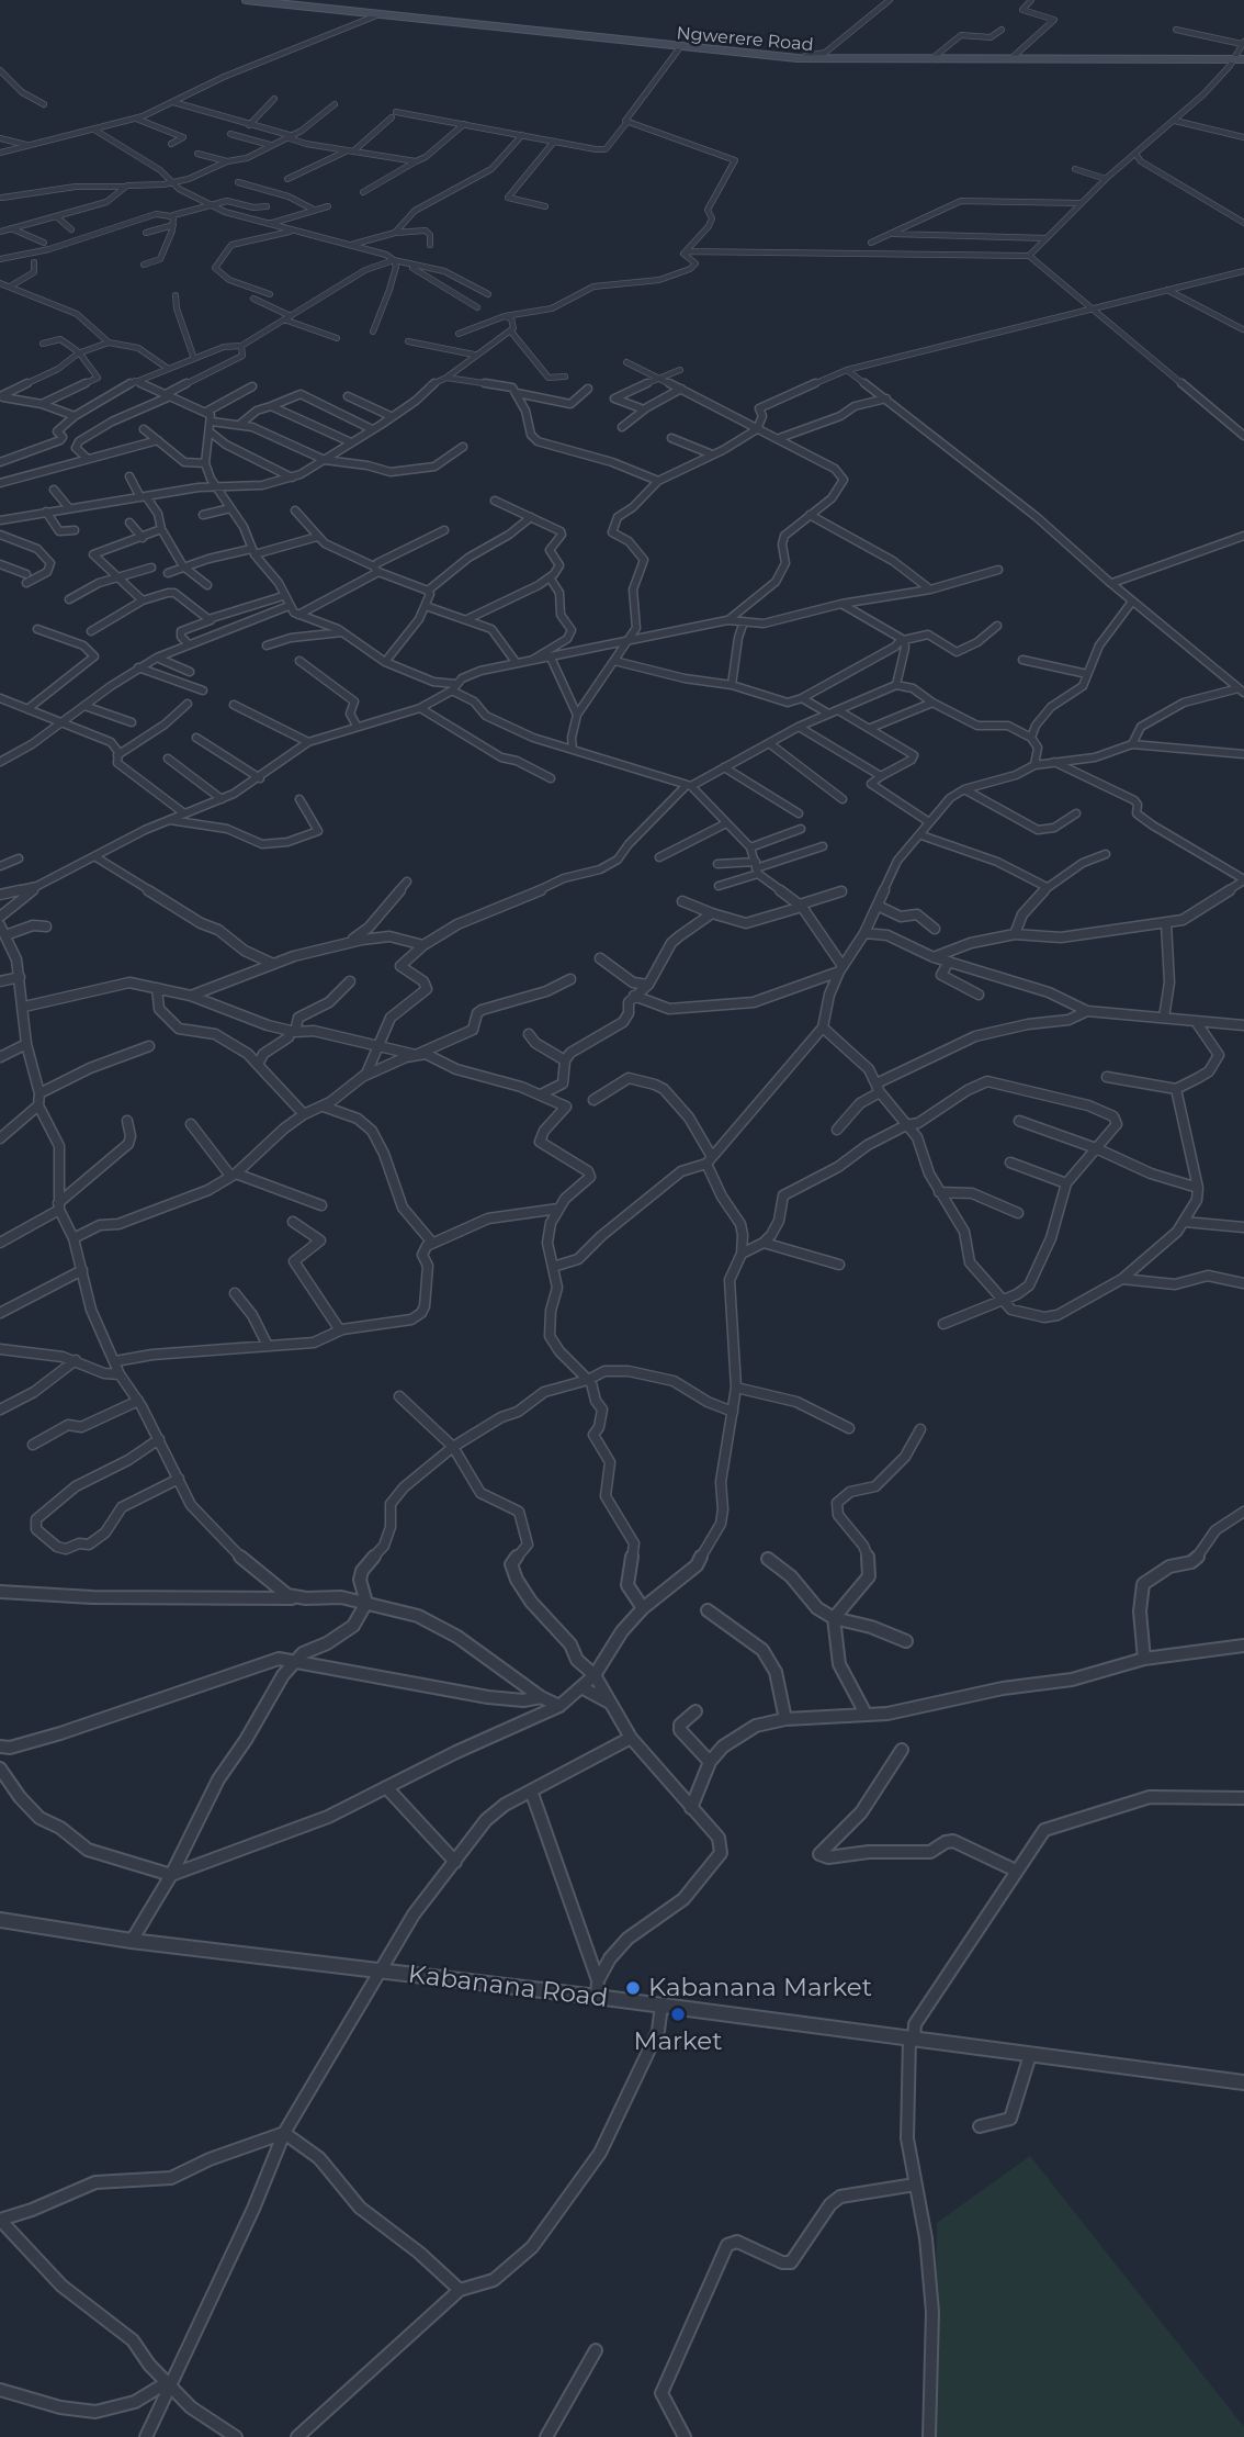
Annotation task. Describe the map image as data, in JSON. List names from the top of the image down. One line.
{"streets":{"main road":["Ngwerere Road"],"street":["Kabanana Road"]},"places":["Kabanana Market","Market"]}
